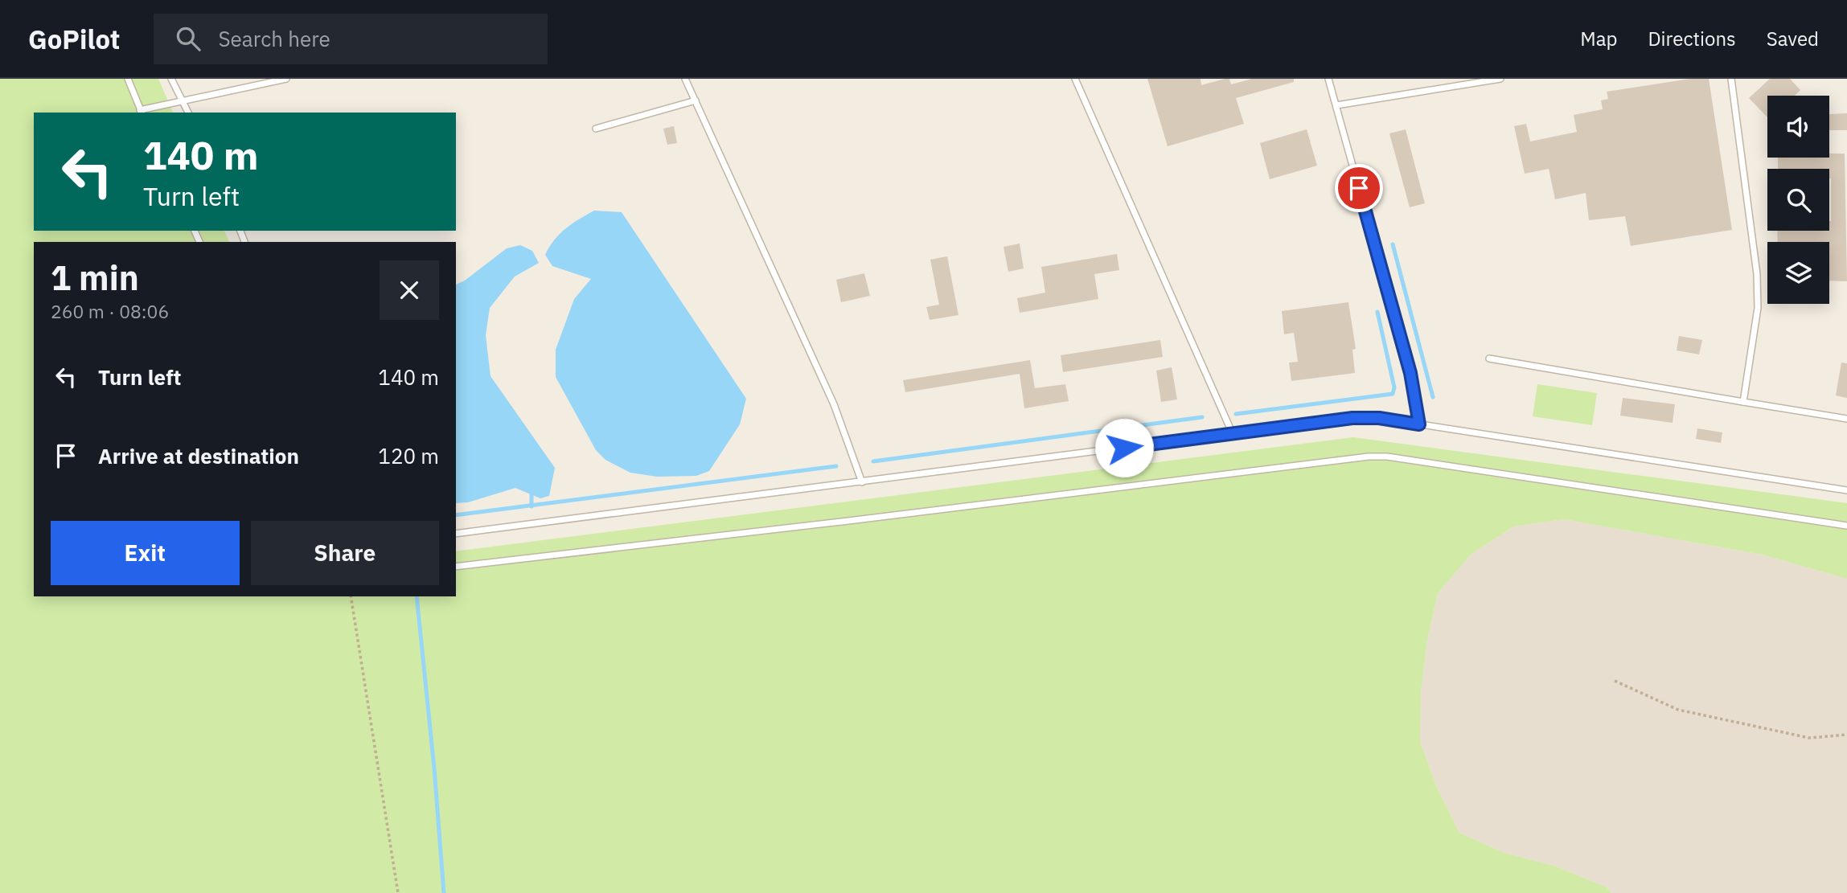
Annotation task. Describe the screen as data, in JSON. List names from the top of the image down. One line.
{"page":{"header":"GoPilot","search":"Search here","nav":["Map","Directions","Saved"],"turn":["140 m","Turn left"],"heading":["1 min","260 m · 08:06"],"list":[{"name":"Turn left","value":"140 m"},{"name":"Arrive at destination","value":"120 m"}],"buttons":["Exit","Share"]}}
